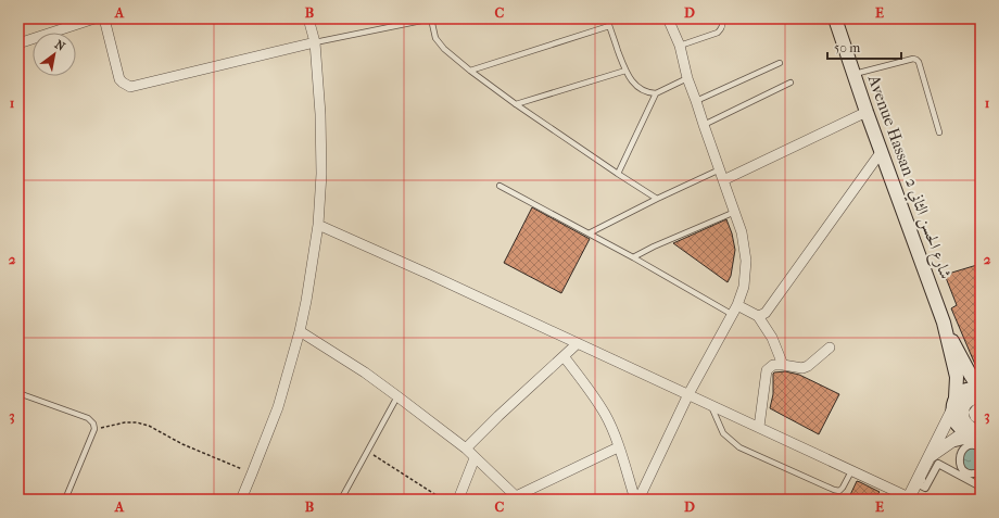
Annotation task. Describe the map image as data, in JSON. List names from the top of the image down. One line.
{"streets":{"main road":["Avenue Hassan 2 شارع الحسن الثاني"]},"scale_bar":"50 m","north":"top right","grid":{"columns":["A","B","C","D","E"],"rows":["1","2","3"]}}
